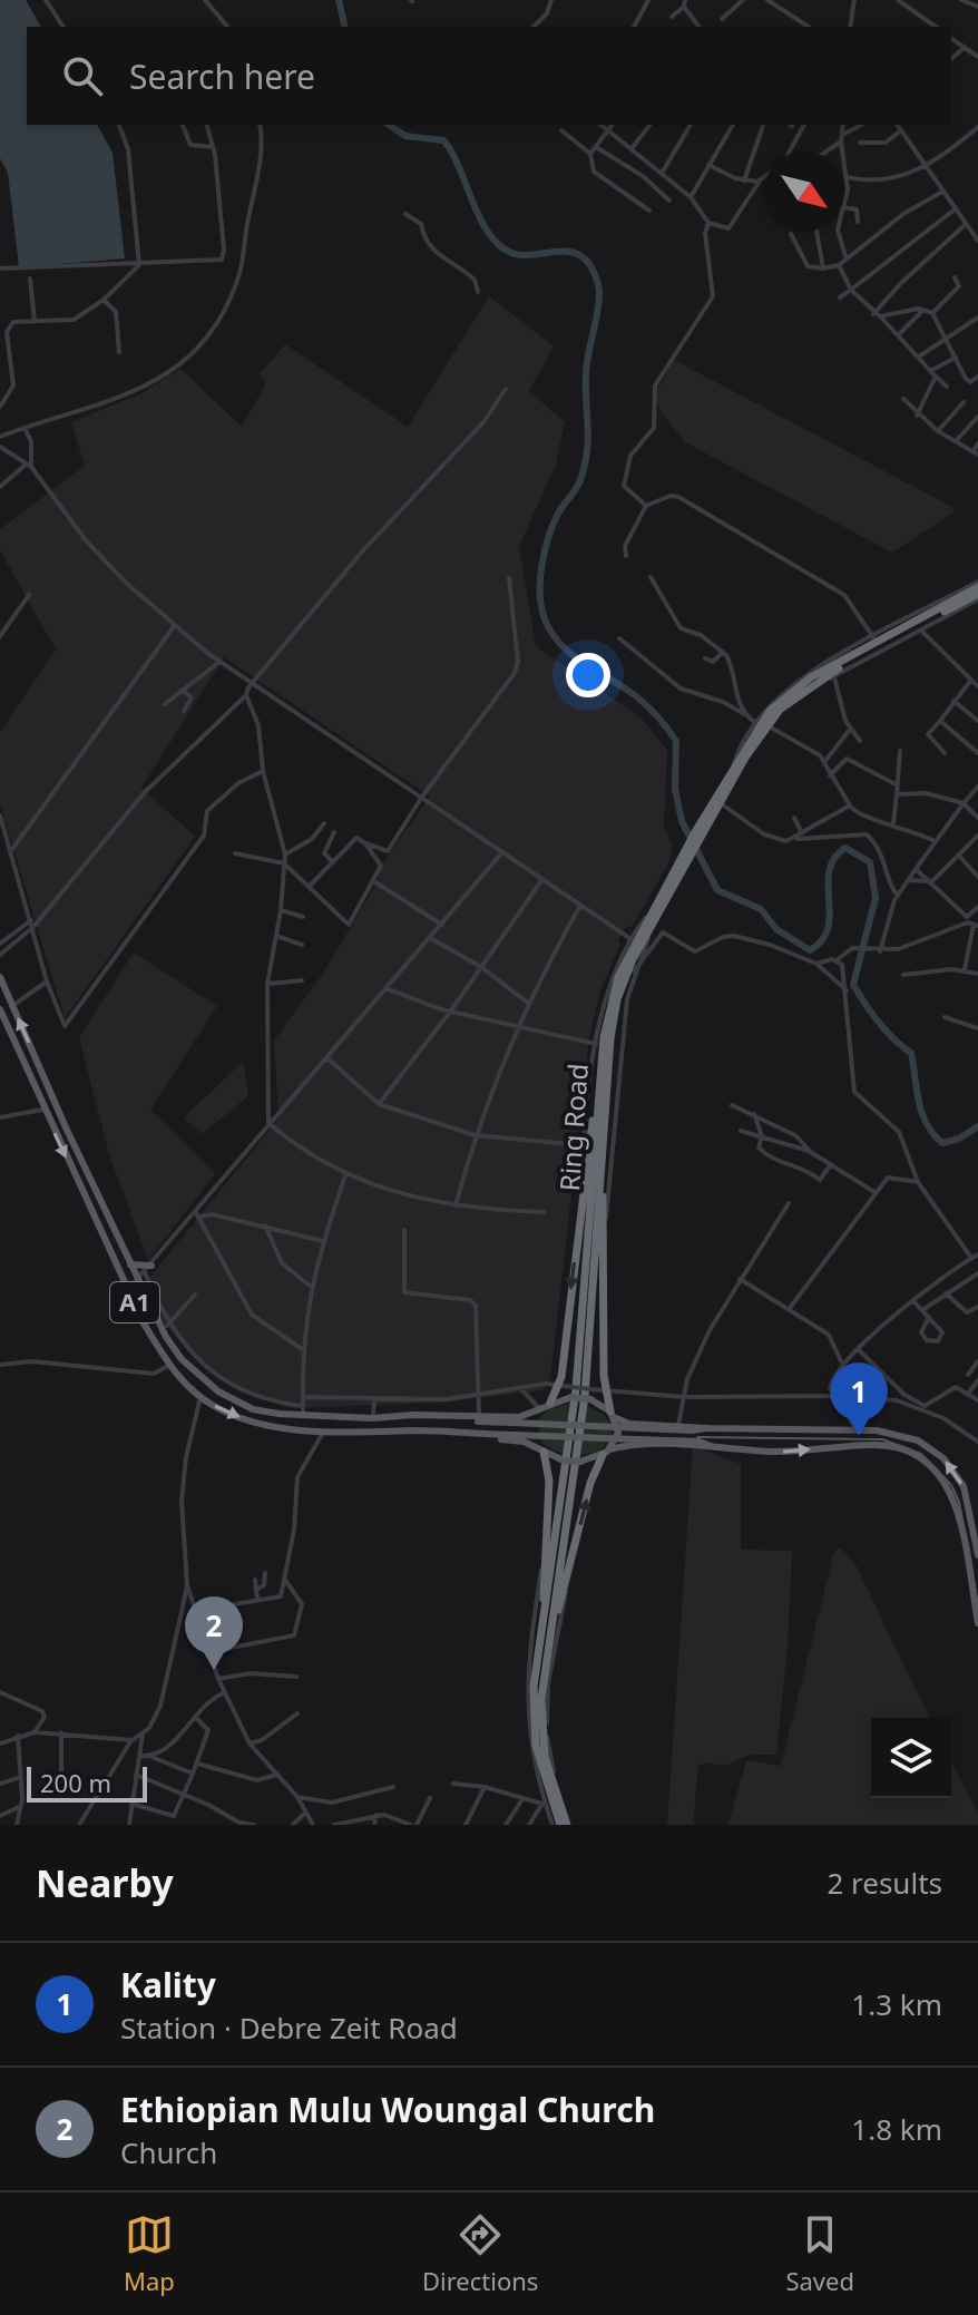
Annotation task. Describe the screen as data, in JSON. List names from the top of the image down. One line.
{"streets":{"highway":["Ring Road"],"main road":["A1"]},"scale_bar":"200 m","north":"bottom right","page":{"search":"Search here","pins":["1","2"],"scale":"200 m","heading":["Nearby","2 results"],"list":[{"mark":"1","name":"Kality","note":"Station · Debre Zeit Road","value":"1.3 km"},{"mark":"2","name":"Ethiopian Mulu Woungal Church","note":"Church","value":"1.8 km"}],"nav":["Map","Directions","Saved"]}}
